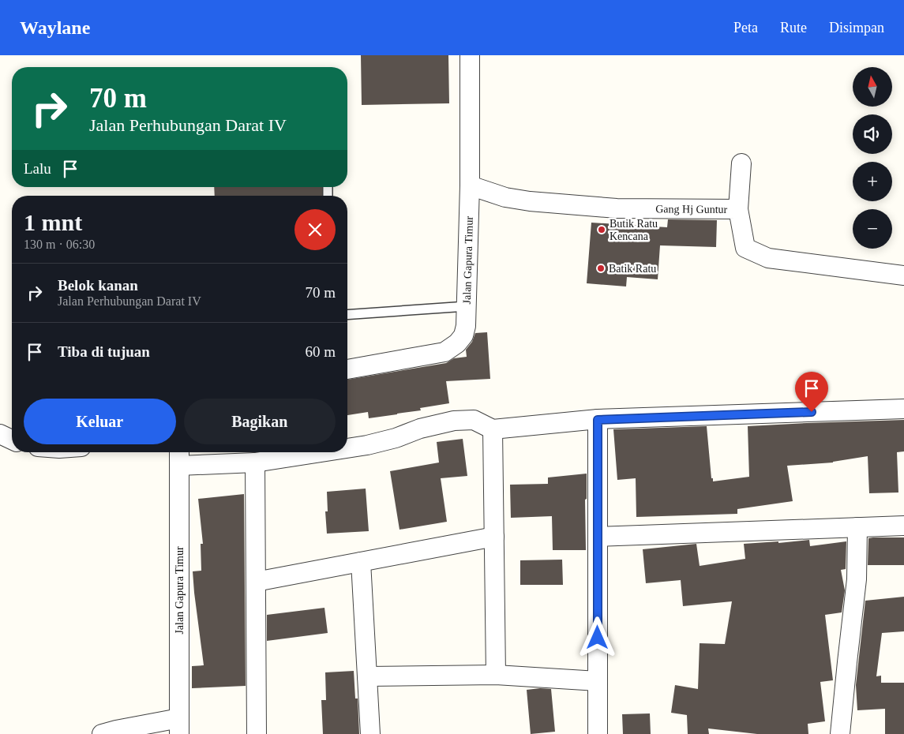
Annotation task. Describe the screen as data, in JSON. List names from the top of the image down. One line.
{"streets":{"street":["Gang Hj Guntur","Jalan Gapura Timur"]},"crossings":[["Gang Hj Guntur","Jalan Gapura Timur"]],"places":["Butik Ratu Kencana","Batik Ratu"],"north":"top","page":{"header":"Waylane","nav":["Peta","Rute","Disimpan"],"map_buttons":["+","−"],"turn":["70 m","Jalan Perhubungan Darat IV"],"then":"Lalu","heading":["1 mnt","130 m · 06:30"],"list":[{"name":"Belok kanan","note":"Jalan Perhubungan Darat IV","value":"70 m"},{"name":"Tiba di tujuan","value":"60 m"}],"buttons":["Keluar","Bagikan"]}}
